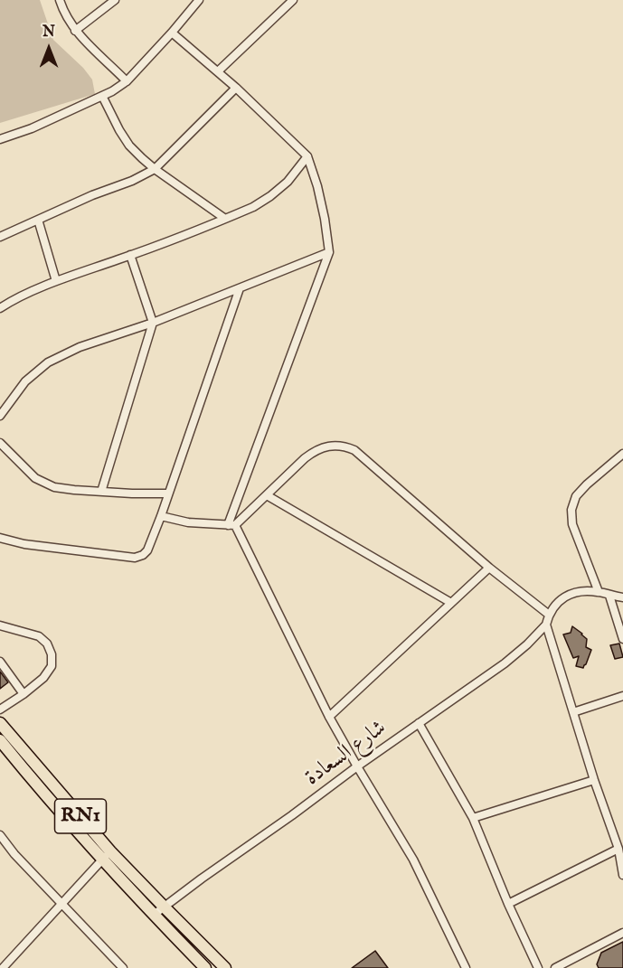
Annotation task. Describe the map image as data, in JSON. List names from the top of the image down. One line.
{"streets":{"main road":["RN1"],"street":["شارع السعادة"]},"crossings":[["شارع السعادة","RN1"]],"north":"top"}
